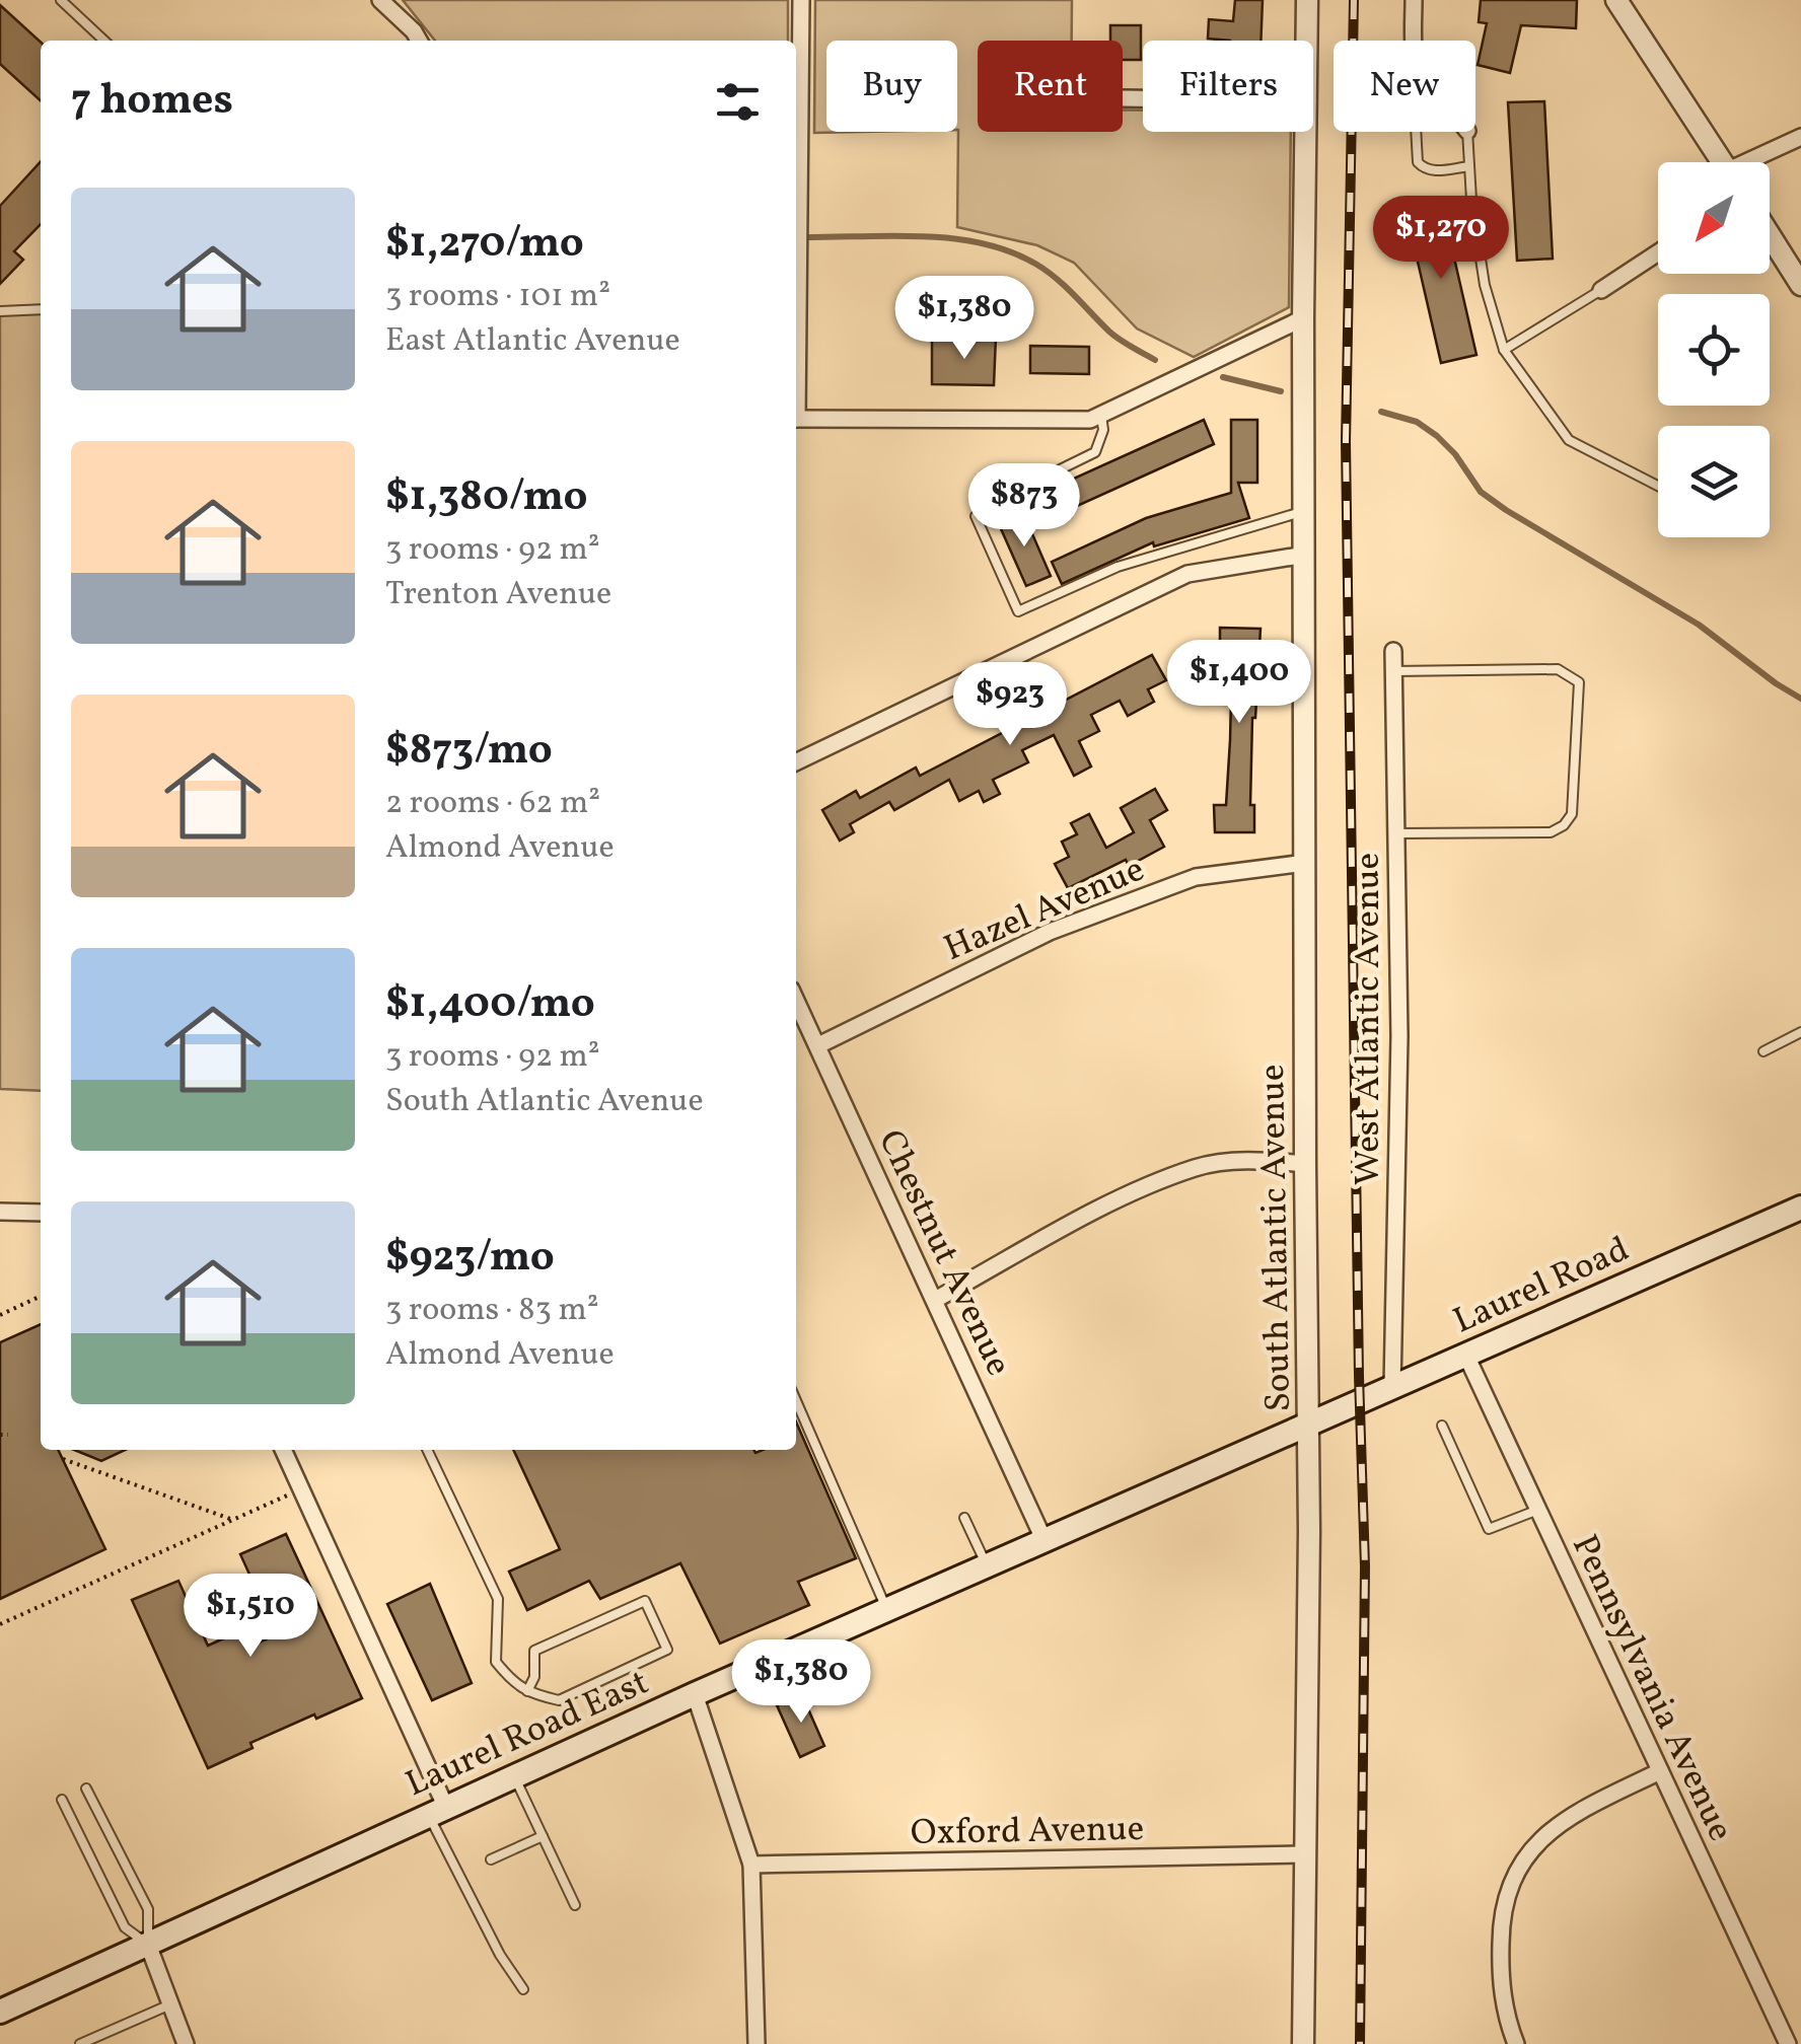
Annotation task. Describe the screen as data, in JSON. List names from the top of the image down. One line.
{"streets":{"main road":["Laurel Road","Laurel Road East"],"street":["Hazel Avenue","West Atlantic Avenue","South Atlantic Avenue","Chestnut Avenue","Pennsylvania Avenue","Oxford Avenue"]},"crossings":[["Hazel Avenue","South Atlantic Avenue"],["Hazel Avenue","Chestnut Avenue"],["West Atlantic Avenue","Laurel Road"],["South Atlantic Avenue","Laurel Road"],["South Atlantic Avenue","Laurel Road East"],["South Atlantic Avenue","Oxford Avenue"],["Chestnut Avenue","Laurel Road East"],["Laurel Road","Pennsylvania Avenue"],["Laurel Road","Laurel Road East"]],"north":"bottom left","page":{"chip":["Buy","Rent","Filters","New"],"heading":"7 homes","list":[{"name":"$1,270/mo","note":"3 rooms · 101 m² · East Atlantic Avenue"},{"name":"$1,380/mo","note":"3 rooms · 92 m² · Trenton Avenue"},{"name":"$873/mo","note":"2 rooms · 62 m² · Almond Avenue"},{"name":"$1,400/mo","note":"3 rooms · 92 m² · South Atlantic Avenue"},{"name":"$923/mo","note":"3 rooms · 83 m² · Almond Avenue"}],"price":["$1,270","$1,380","$873","$1,400","$923","$1,510","$1,380"]}}
